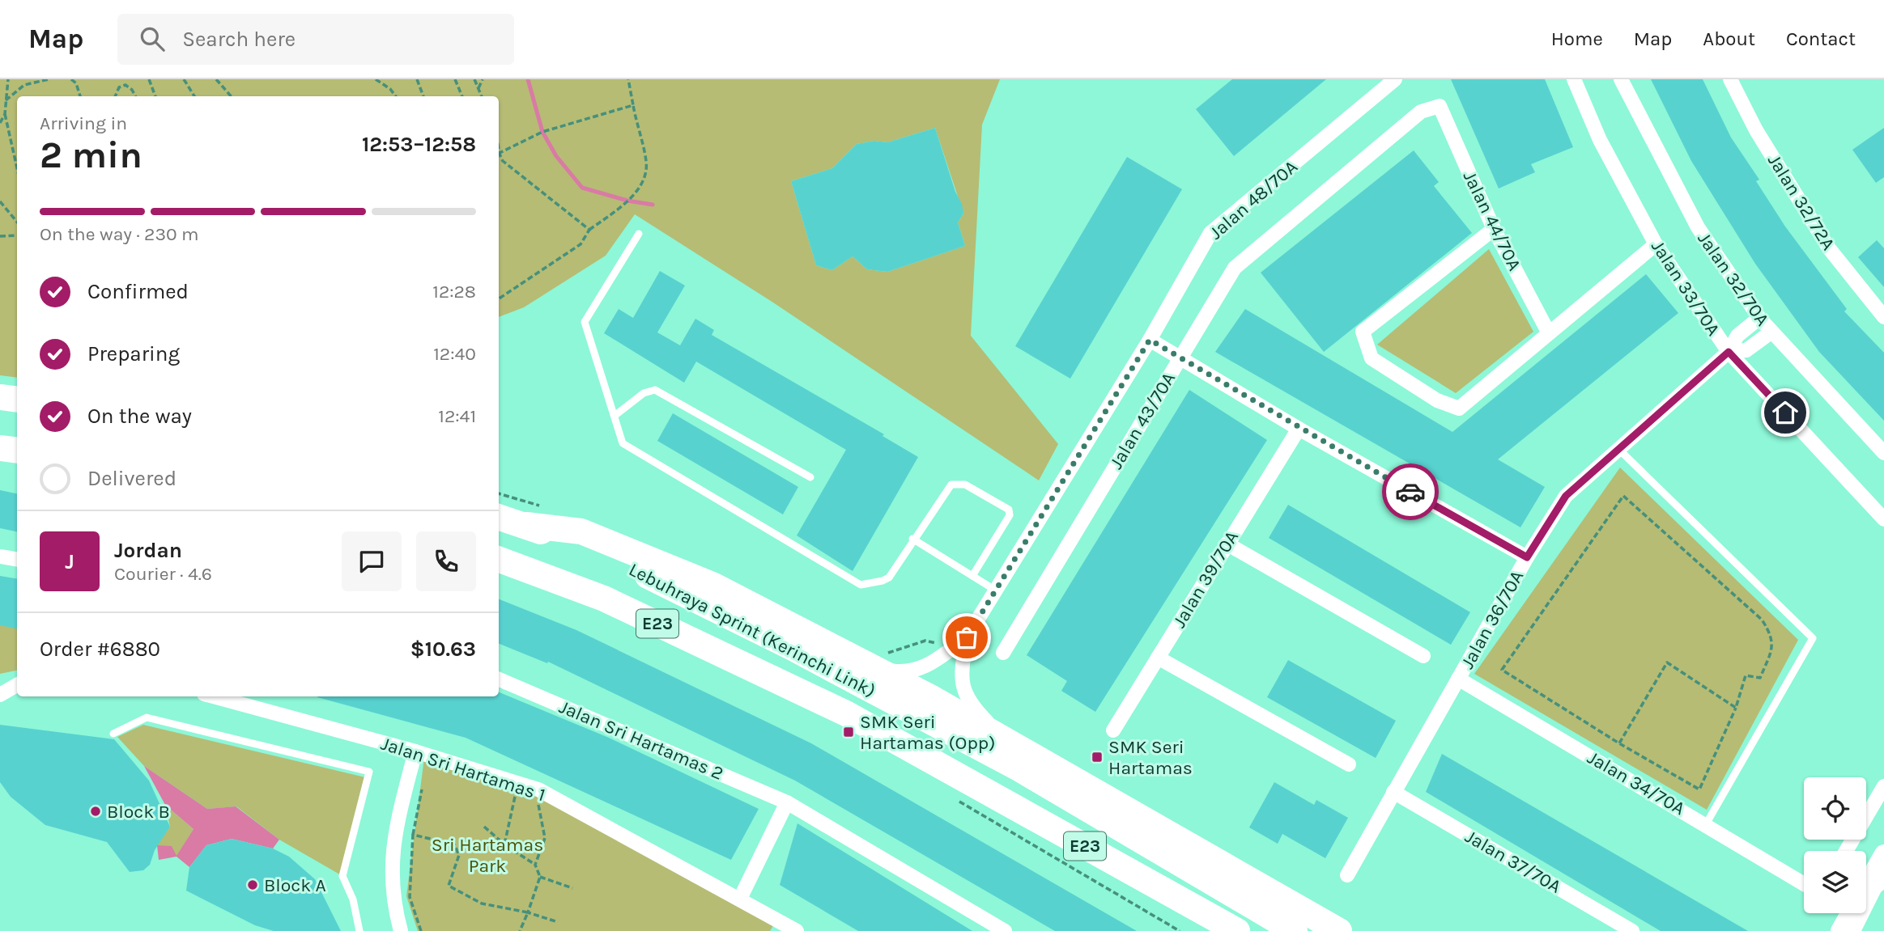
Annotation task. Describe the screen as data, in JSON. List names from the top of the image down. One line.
{"streets":{"highway":["E23","Lebuhraya Sprint (Kerinchi Link)"],"street":["Jalan 48/70A","Jalan 32/72A","Jalan 44/70A","Jalan 32/70A","Jalan 33/70A","Jalan 43/70A","Jalan 39/70A","Jalan 36/70A","Jalan Sri Hartamas 2","Jalan Sri Hartamas 1","Jalan 34/70A","Jalan 37/70A"]},"crossings":[["Jalan 44/70A","Jalan 43/70A"],["Jalan 32/70A","Jalan 36/70A"],["Jalan 33/70A","Jalan 36/70A"],["Jalan 36/70A","Jalan 34/70A"],["Jalan 36/70A","Jalan 37/70A"]],"parks":["Sri Hartamas Park"],"places":{"transit":["SMK Seri Hartamas (Opp)","SMK Seri Hartamas"],"other":["Block B","Block A"]},"page":{"header":"Map","search":"Search here","nav":["Home","Map","About","Contact"],"heading":["2 min","Arriving in","12:53–12:58"],"panel":["Jordan","Courier · 4.6","Order #6880","$10.63"],"bar":"On the way · 230 m","list":[["Confirmed","12:28"],["Preparing","12:40"],["On the way","12:41"],"Delivered"],"round":"J"}}
